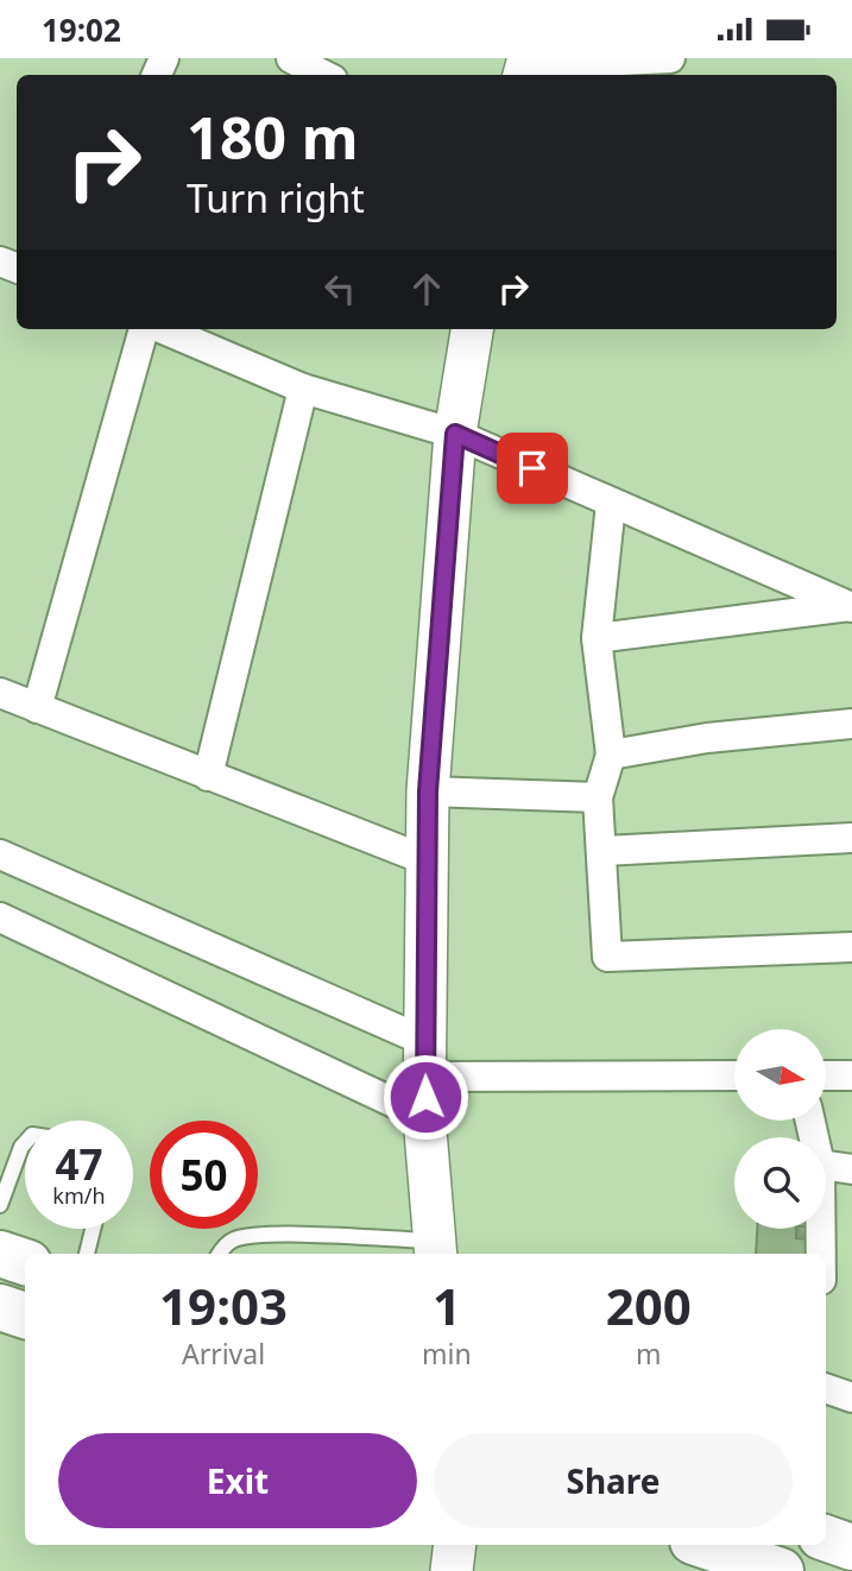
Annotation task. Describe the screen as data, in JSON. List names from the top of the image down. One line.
{"north":"right","page":{"status":"19:02","turn":["180 m","Turn right"],"speed":"47 km/h","limit":"50","eta":["19:03","Arrival","1","min","200","m"],"buttons":["Exit","Share"]}}
